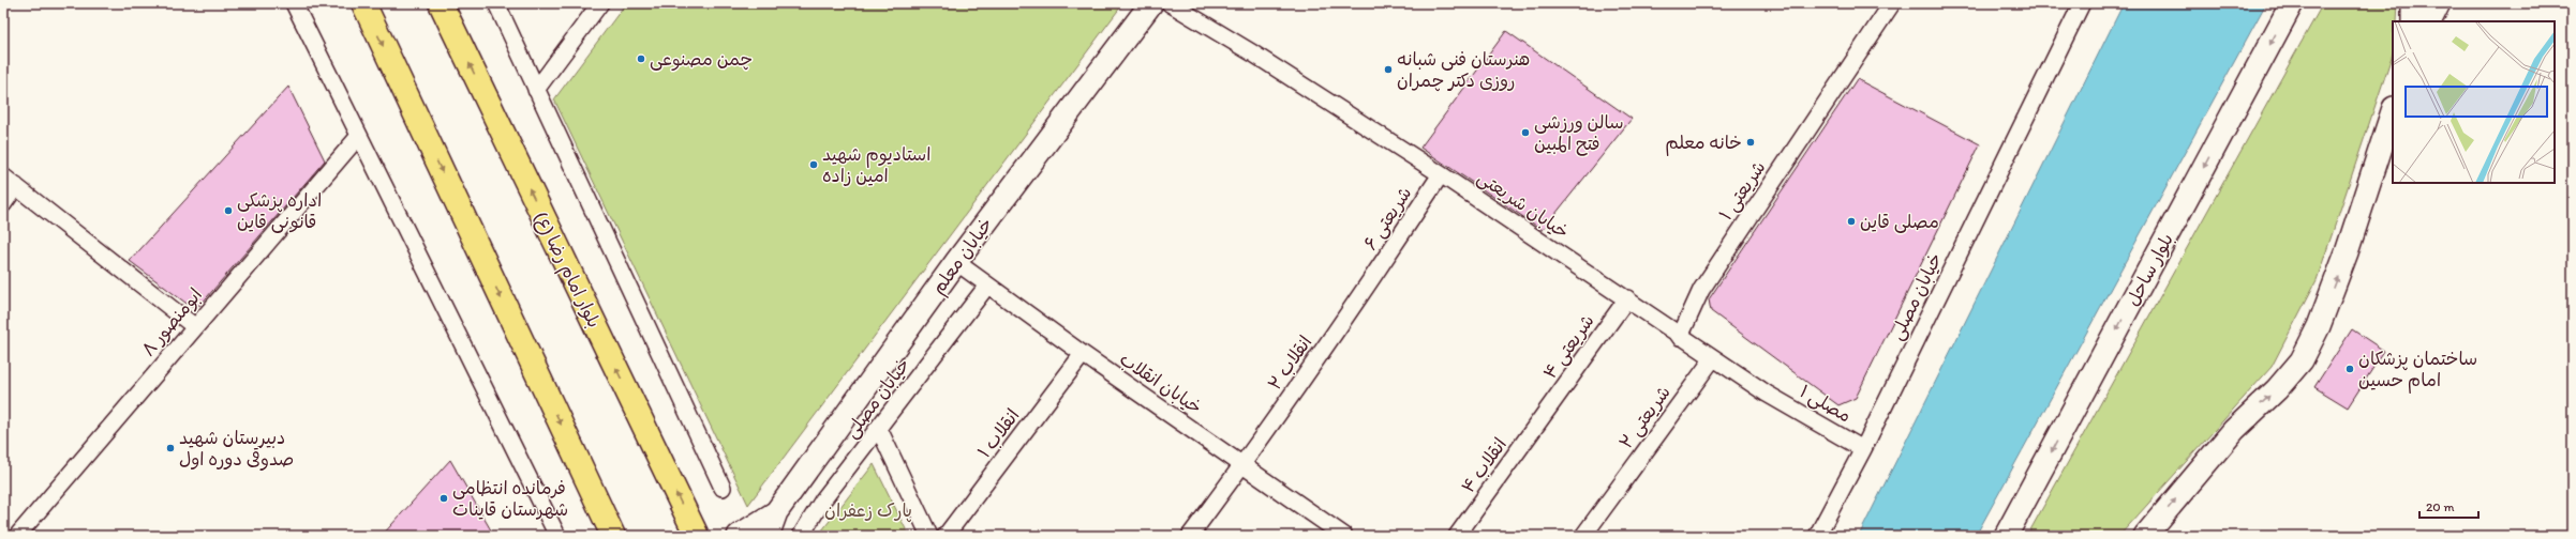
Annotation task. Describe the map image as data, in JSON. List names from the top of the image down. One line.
{"streets":{"main road":["خیابان معلم","بلوار امام رضا (ع)","بلوار ساحل"],"street":["شریعتی ۱","خیابان شریعتی","شریعتی ۶","خیابان مصلی","ابومنصور ۸","شریعتی ۴","انقلاب ۲","خیابان انقلاب","مصلی ۱","شریعتی ۲","انقلاب ۱","انقلاب ۴"]},"crossings":[["شریعتی ۱","خیابان شریعتی"],["خیابان شریعتی","شریعتی ۶"],["خیابان شریعتی","شریعتی ۴"],["خیابان شریعتی","مصلی ۱"],["خیابان شریعتی","شریعتی ۲"],["شریعتی ۶","انقلاب ۲"],["خیابان معلم","خیابان انقلاب"],["خیابان مصلی","خیابان انقلاب"],["خیابان مصلی","مصلی ۱"],["شریعتی ۴","انقلاب ۴"],["انقلاب ۲","خیابان انقلاب"],["خیابان انقلاب","انقلاب ۱"]],"parks":["پارک زعفران"],"places":["چمن مصنوعی","هنرستان فنی شبانه روزی دکتر چمران","سالن ورزشی فتح المبین","خانه معلم","استادیوم شهید امین زاده","اداره پزشکی قانونی قاین","مصلی قاین","ساختمان پزشکان امام حسین","دبیرستان شهید صدوقی دوره اول","فرمانده انتظامی شهرستان قاینات"],"scale_bar":"20 m"}
